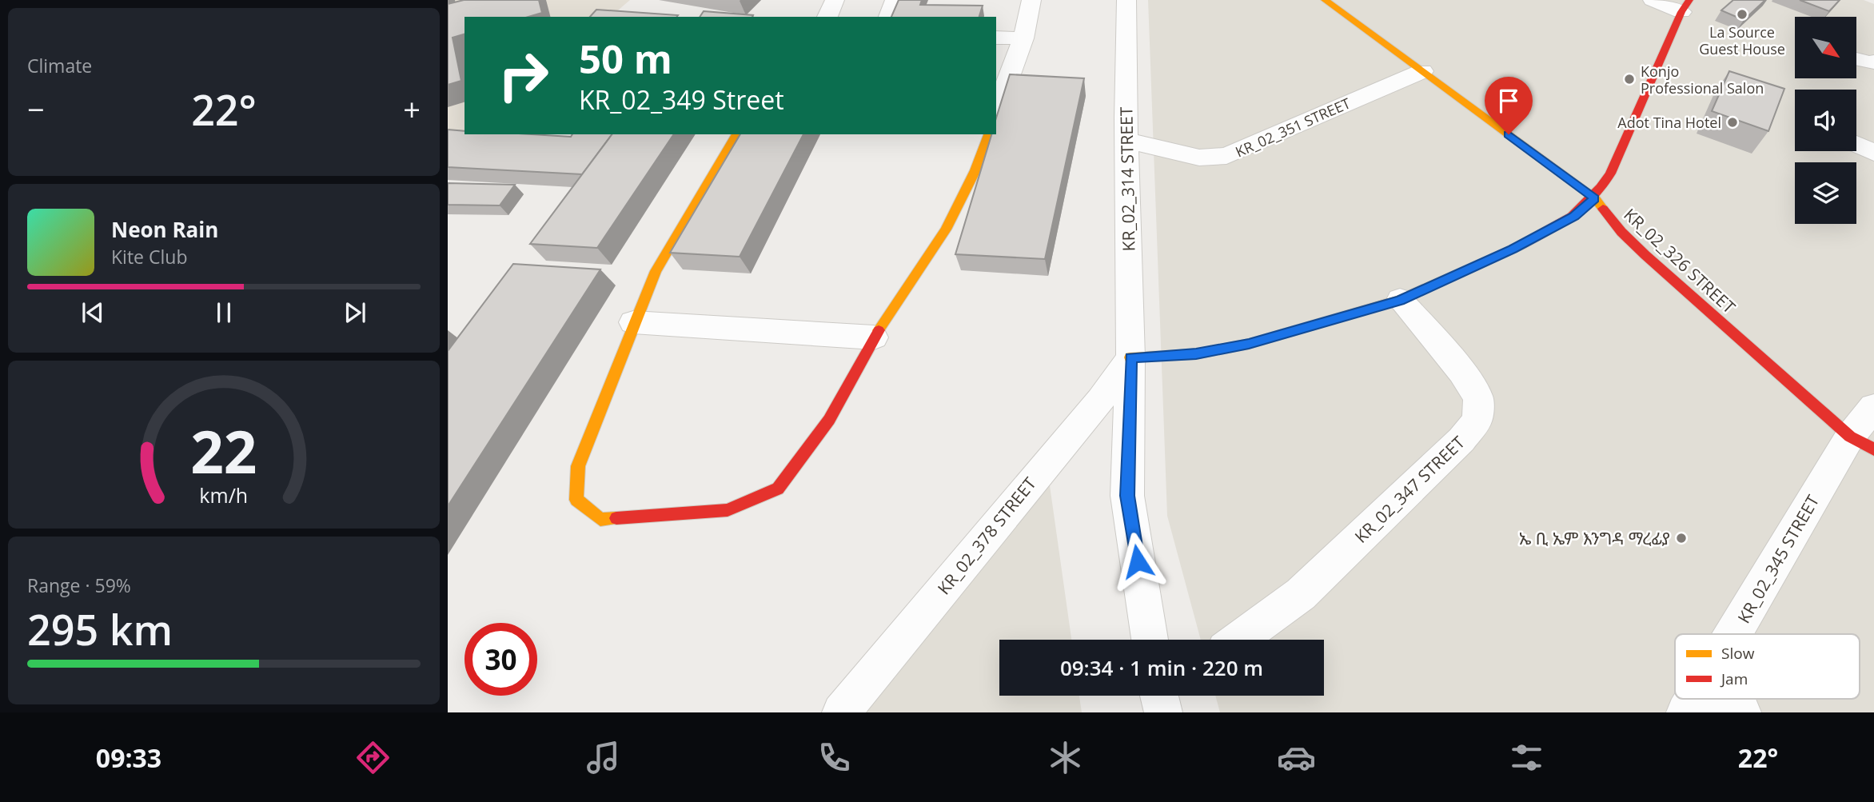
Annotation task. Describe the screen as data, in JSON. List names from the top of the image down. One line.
{"streets":{"street":["KR_02_351 STREET","KR_02_314 STREET","KR_02_326 STREET","KR_02_347 STREET","KR_02_378 STREET","KR_02_345 STREET"]},"crossings":[["KR_02_351 STREET","KR_02_314 STREET"],["KR_02_351 STREET","KR_02_326 STREET"],["KR_02_314 STREET","KR_02_378 STREET"],["KR_02_326 STREET","KR_02_345 STREET"]],"places":["La Source Guest House","Konjo Professional Salon","Adot Tina Hotel","ኤ ቢ ኤም እንግዳ ማረፊያ"],"legend":["Slow","Jam"],"north":"bottom right","page":{"tile":["Climate",["Range · 59%","295 km"]],"turn":["50 m","KR_02_349 Street"],"heat":["−","22°","+"],"song":["Neon Rain","Kite Club"],"limit":"30","trip":"09:34 · 1 min · 220 m","tabs":["09:33","22°"],"gauge":["22","km/h"]}}
